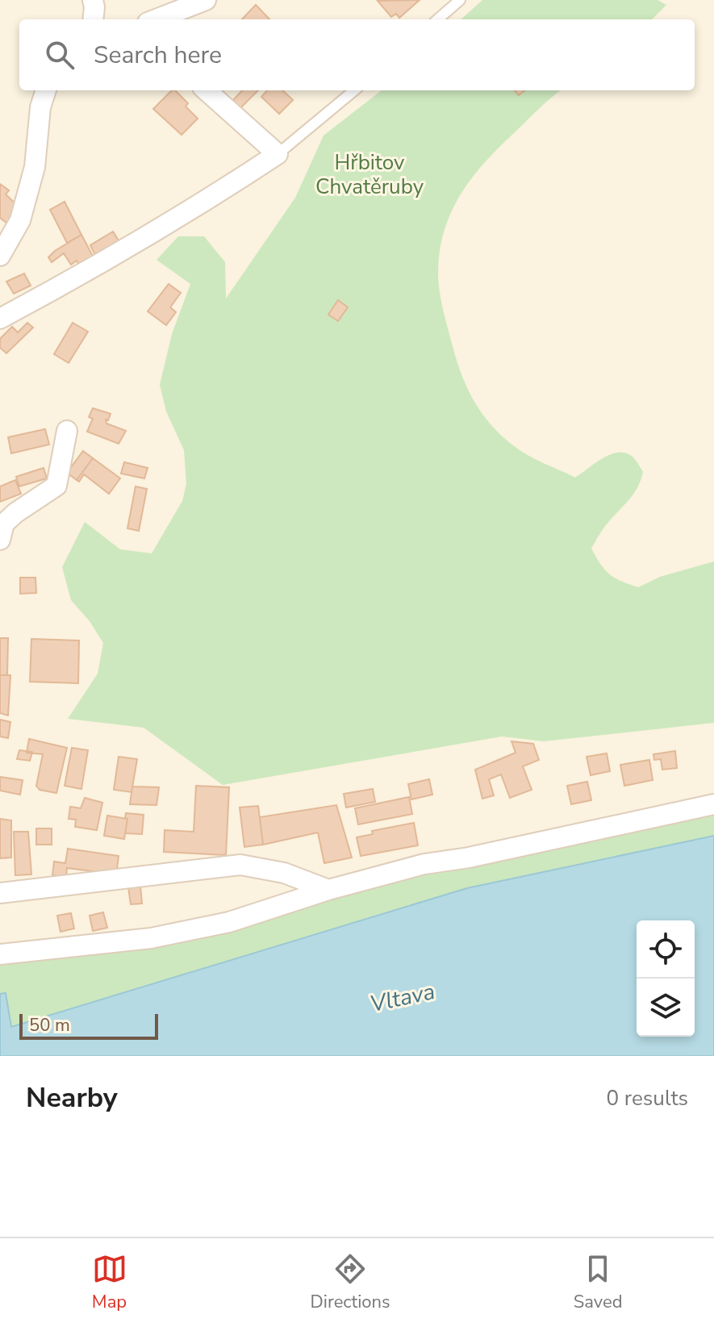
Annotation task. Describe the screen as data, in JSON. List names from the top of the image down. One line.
{"water":["Vltava"],"parks":["Hřbitov Chvatěruby"],"scale_bar":"50 m","page":{"search":"Search here","scale":"50 m","heading":["Nearby","0 results"],"nav":["Map","Directions","Saved"]}}
